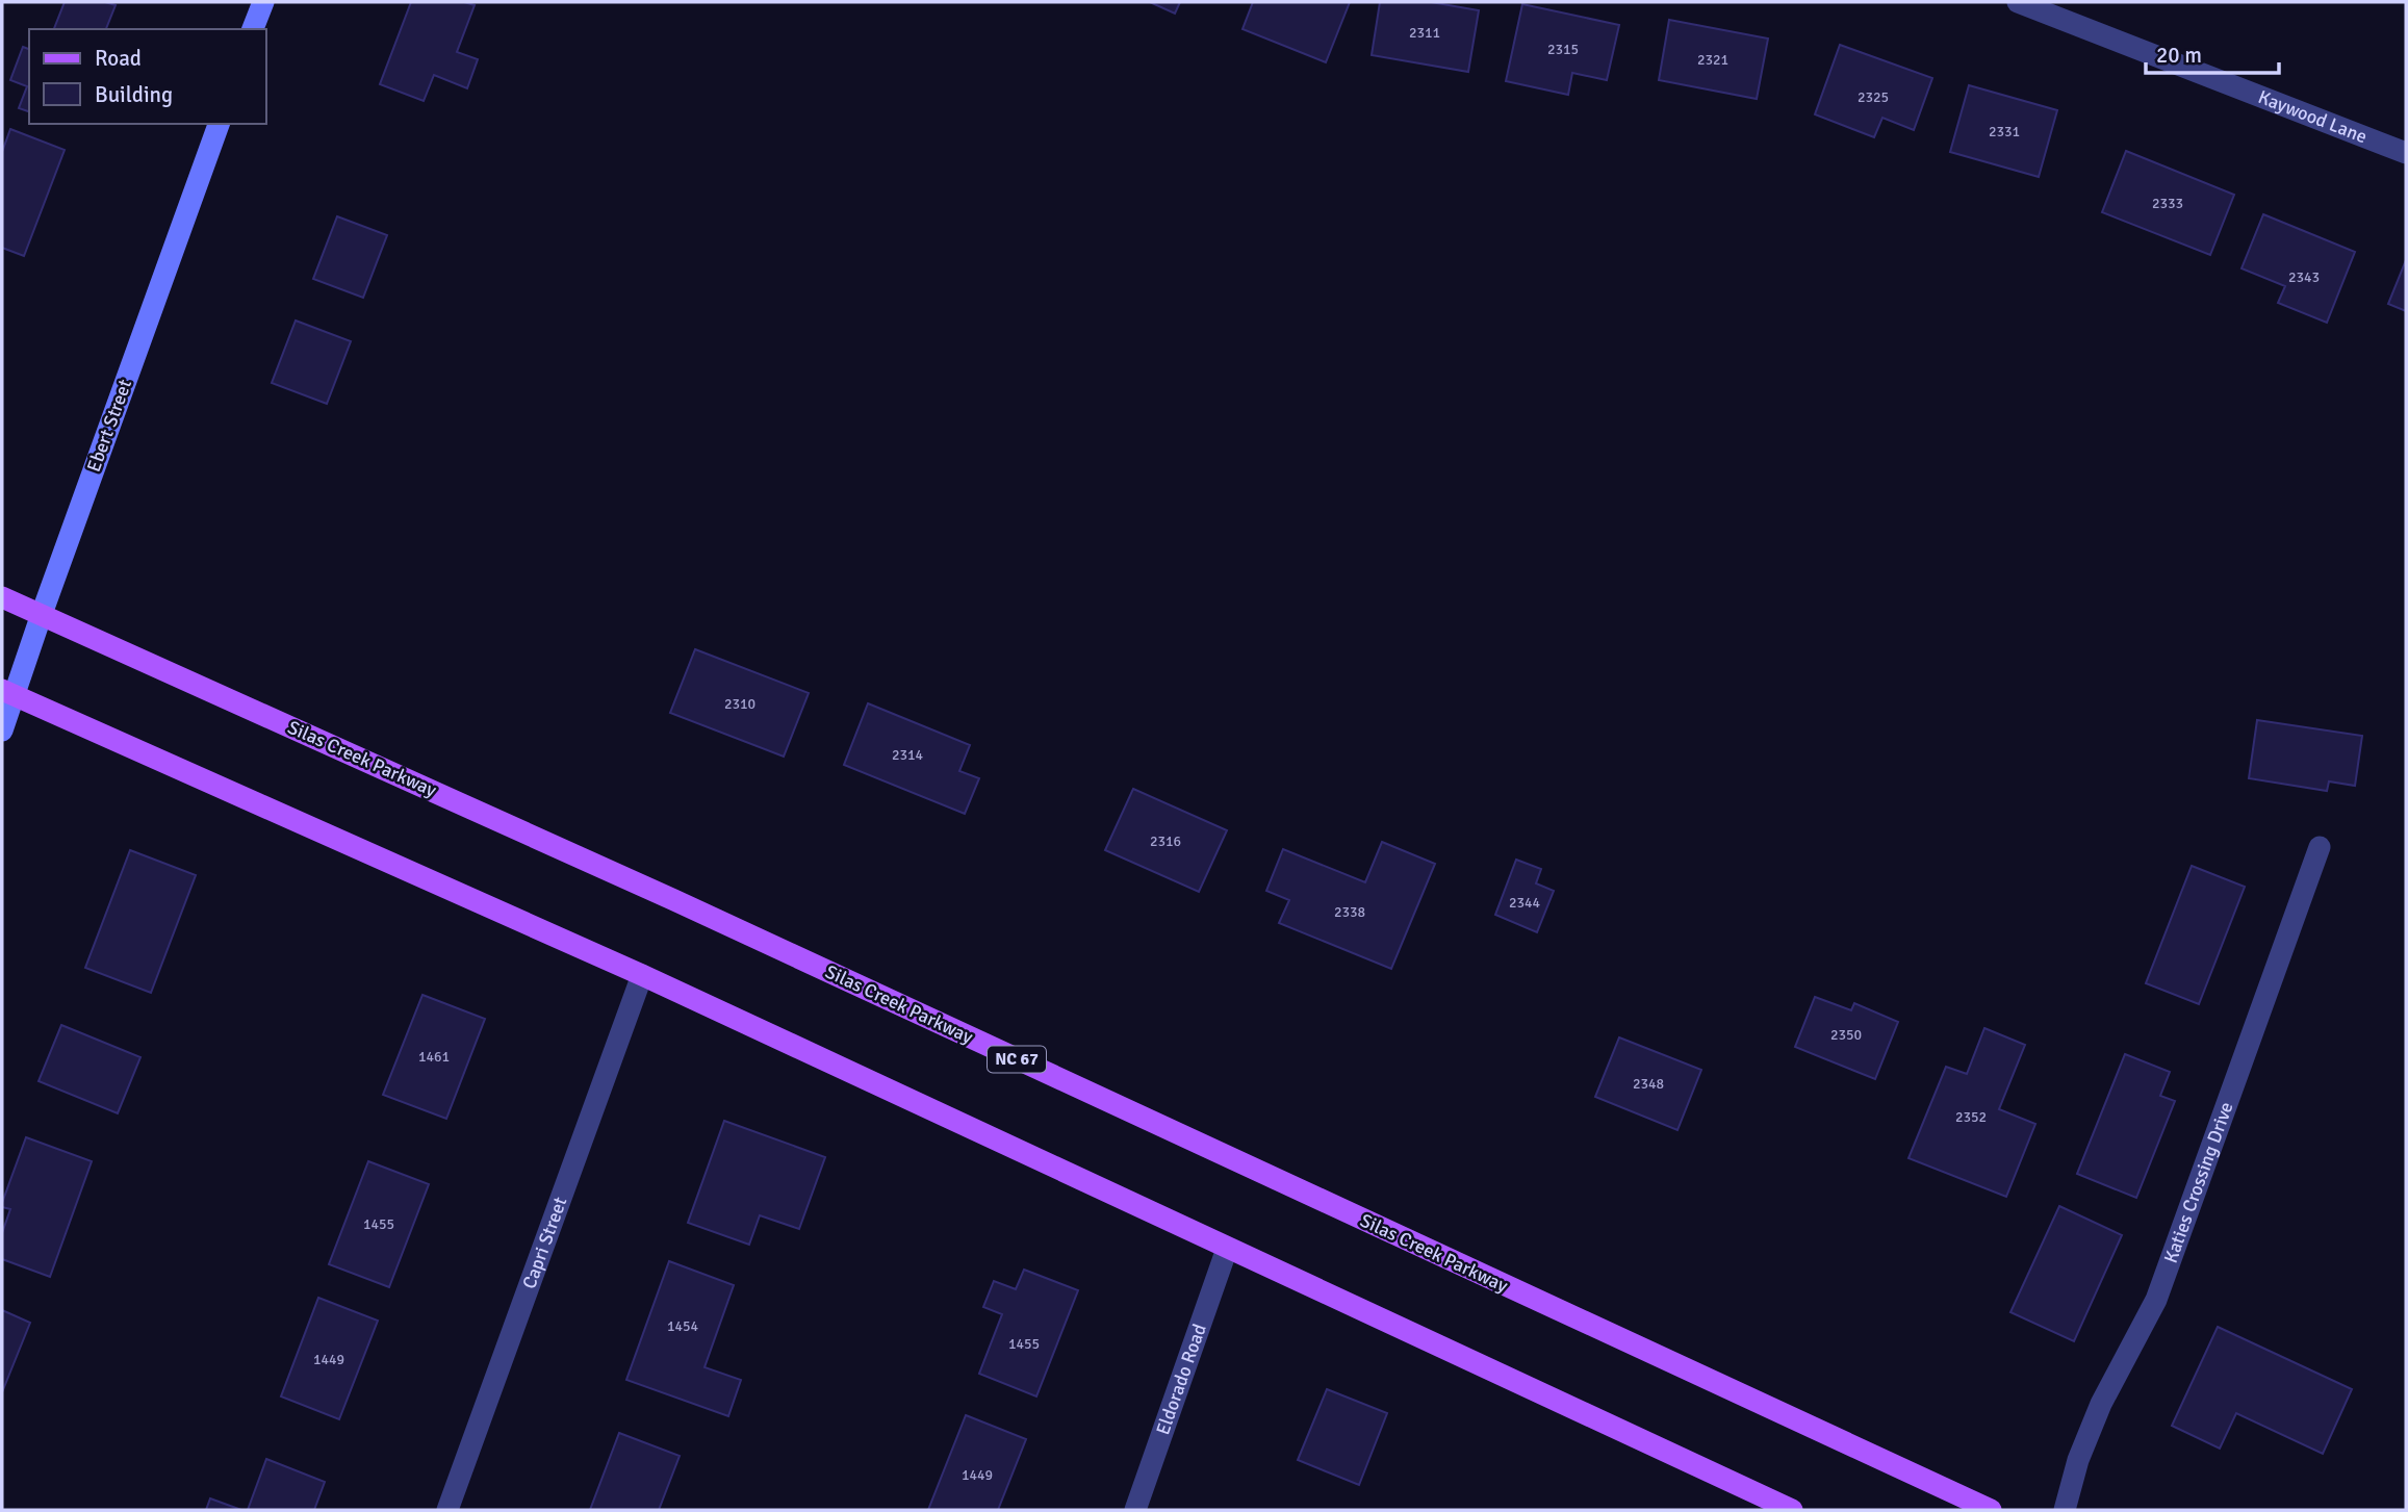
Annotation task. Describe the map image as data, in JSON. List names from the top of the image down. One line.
{"streets":{"main road":["Ebert Street","Silas Creek Parkway","NC 67"],"street":["Kaywood Lane","Katies Crossing Drive","Capri Street","Eldorado Road"]},"crossings":[["Ebert Street","Silas Creek Parkway"]],"house_numbers":["2311","2315","2321","2325","2331","2333","2343","2310","2314","2316","2344","2338","2350","1461","2348","2352","1455","1454","1455","1449","1449"],"legend":["Road","Building"],"scale_bar":"20 m"}
